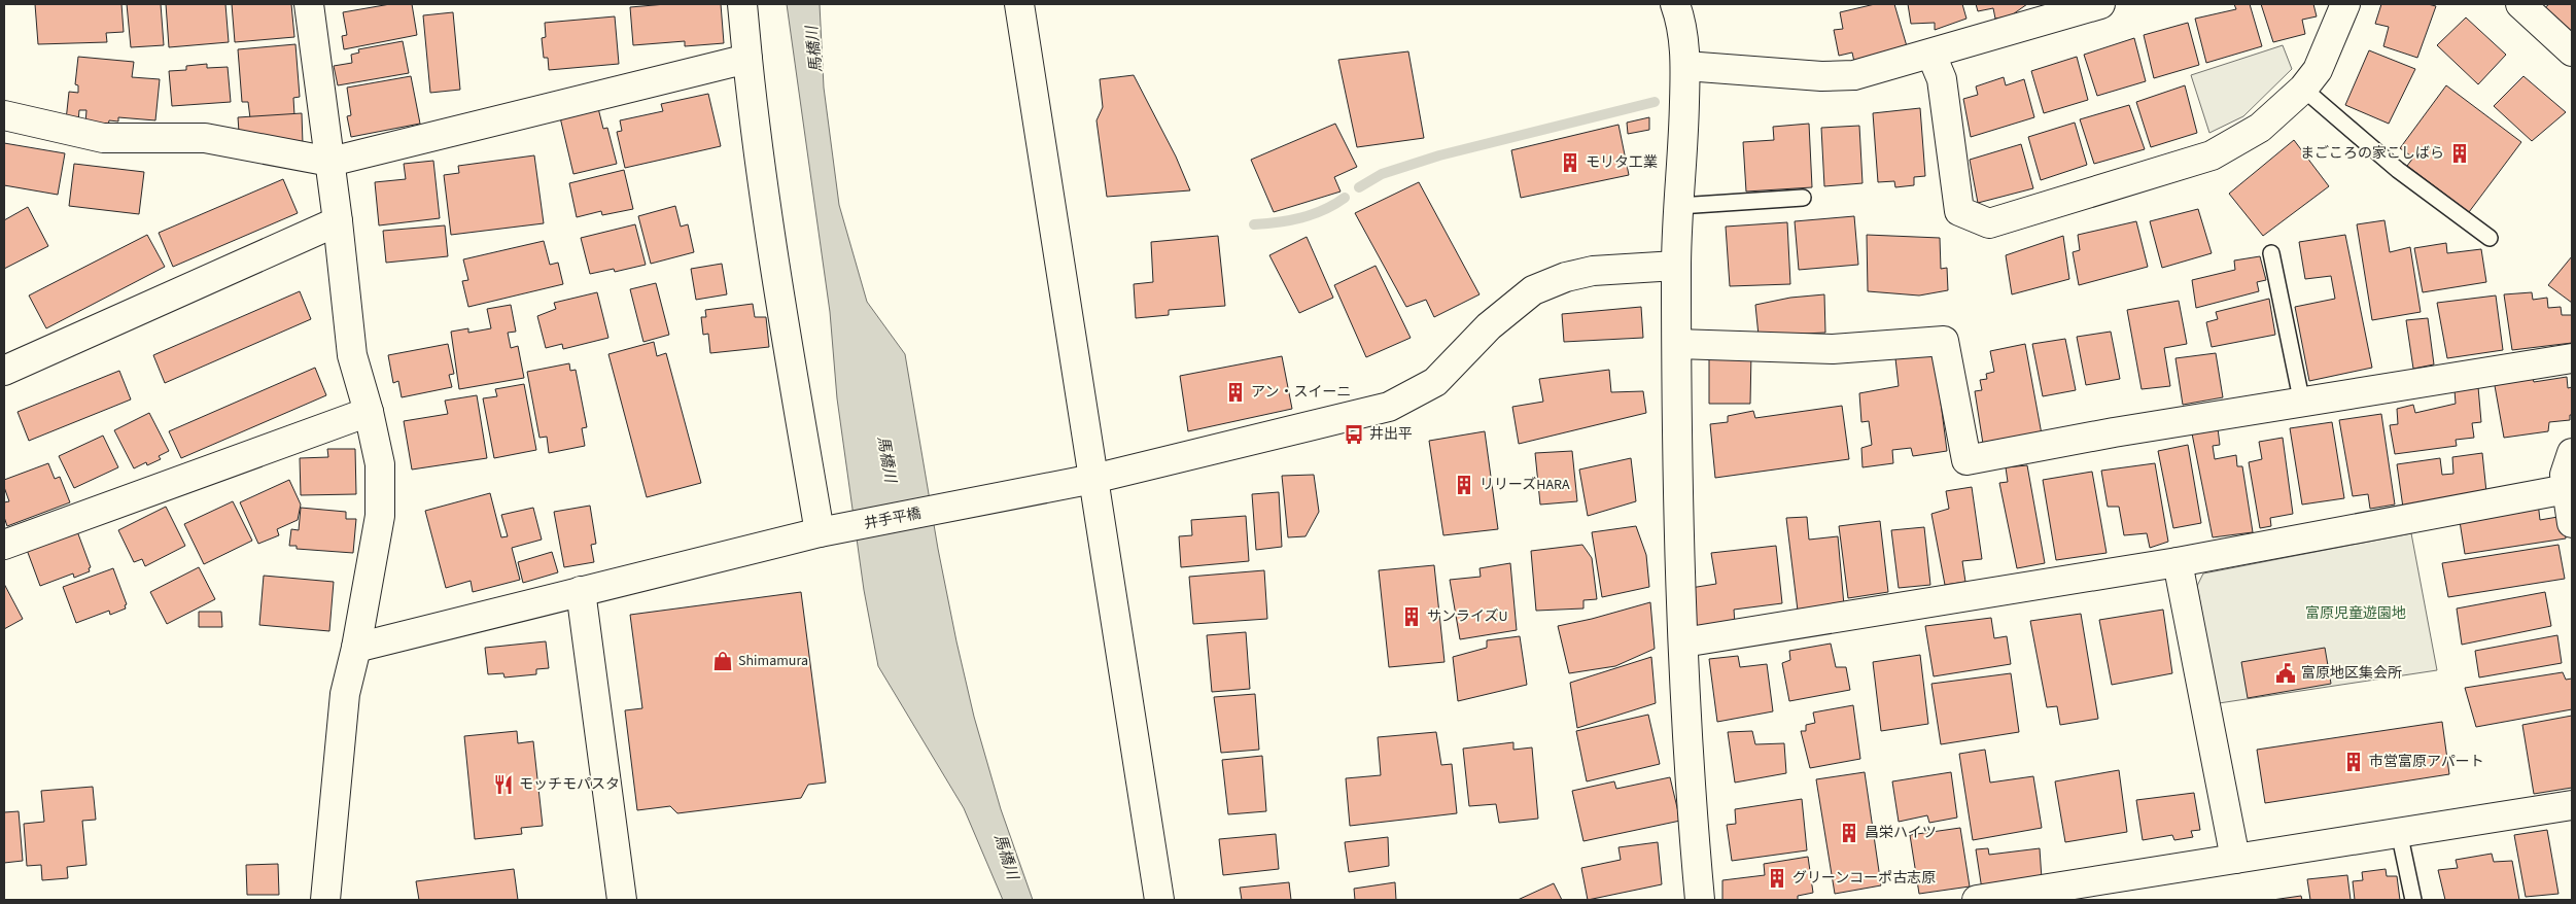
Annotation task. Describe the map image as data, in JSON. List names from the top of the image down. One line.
{"streets":{"street":["井手平橋"]},"water":["馬橋川"],"parks":["富原児童遊園地"],"places":{"building":["まごころの家こしばら","モリタ工業","アン・スイーニ","リリーズHARA","サンライズU","市営富原アパート","昌栄ハイツ","グリーンコーポ古志原"],"bus stop":["井出平"],"shop":["Shimamura"],"public building":["富原地区集会所"],"restaurant":["モッチモパスタ"]}}
